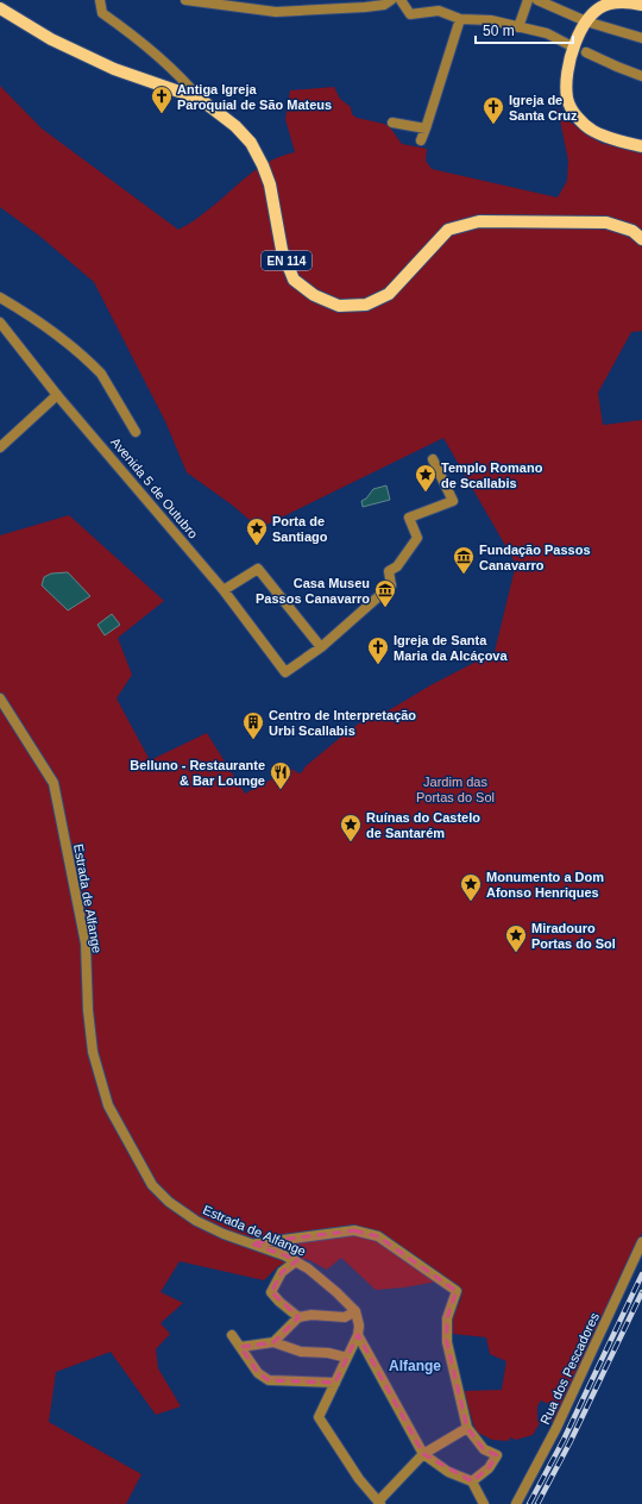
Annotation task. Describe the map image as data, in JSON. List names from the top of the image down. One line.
{"streets":{"main road":["EN 114"],"street":["Avenida 5 de Outubro","Estrada de Alfange","Rua dos Pescadores"]},"districts":["Alfange"],"parks":["Jardim das Portas do Sol"],"places":{"church":["Antiga Igreja Paroquial de São Mateus","Igreja de Santa Cruz","Igreja de Santa Maria da Alcáçova"],"place":["Templo Romano de Scallabis","Porta de Santiago","Ruínas do Castelo de Santarém","Monumento a Dom Afonso Henriques","Miradouro Portas do Sol"],"museum":["Fundação Passos Canavarro","Casa Museu Passos Canavarro"],"building":["Centro de Interpretação Urbi Scallabis"],"restaurant":["Belluno - Restaurante & Bar Lounge"]},"scale_bar":"50 m"}
